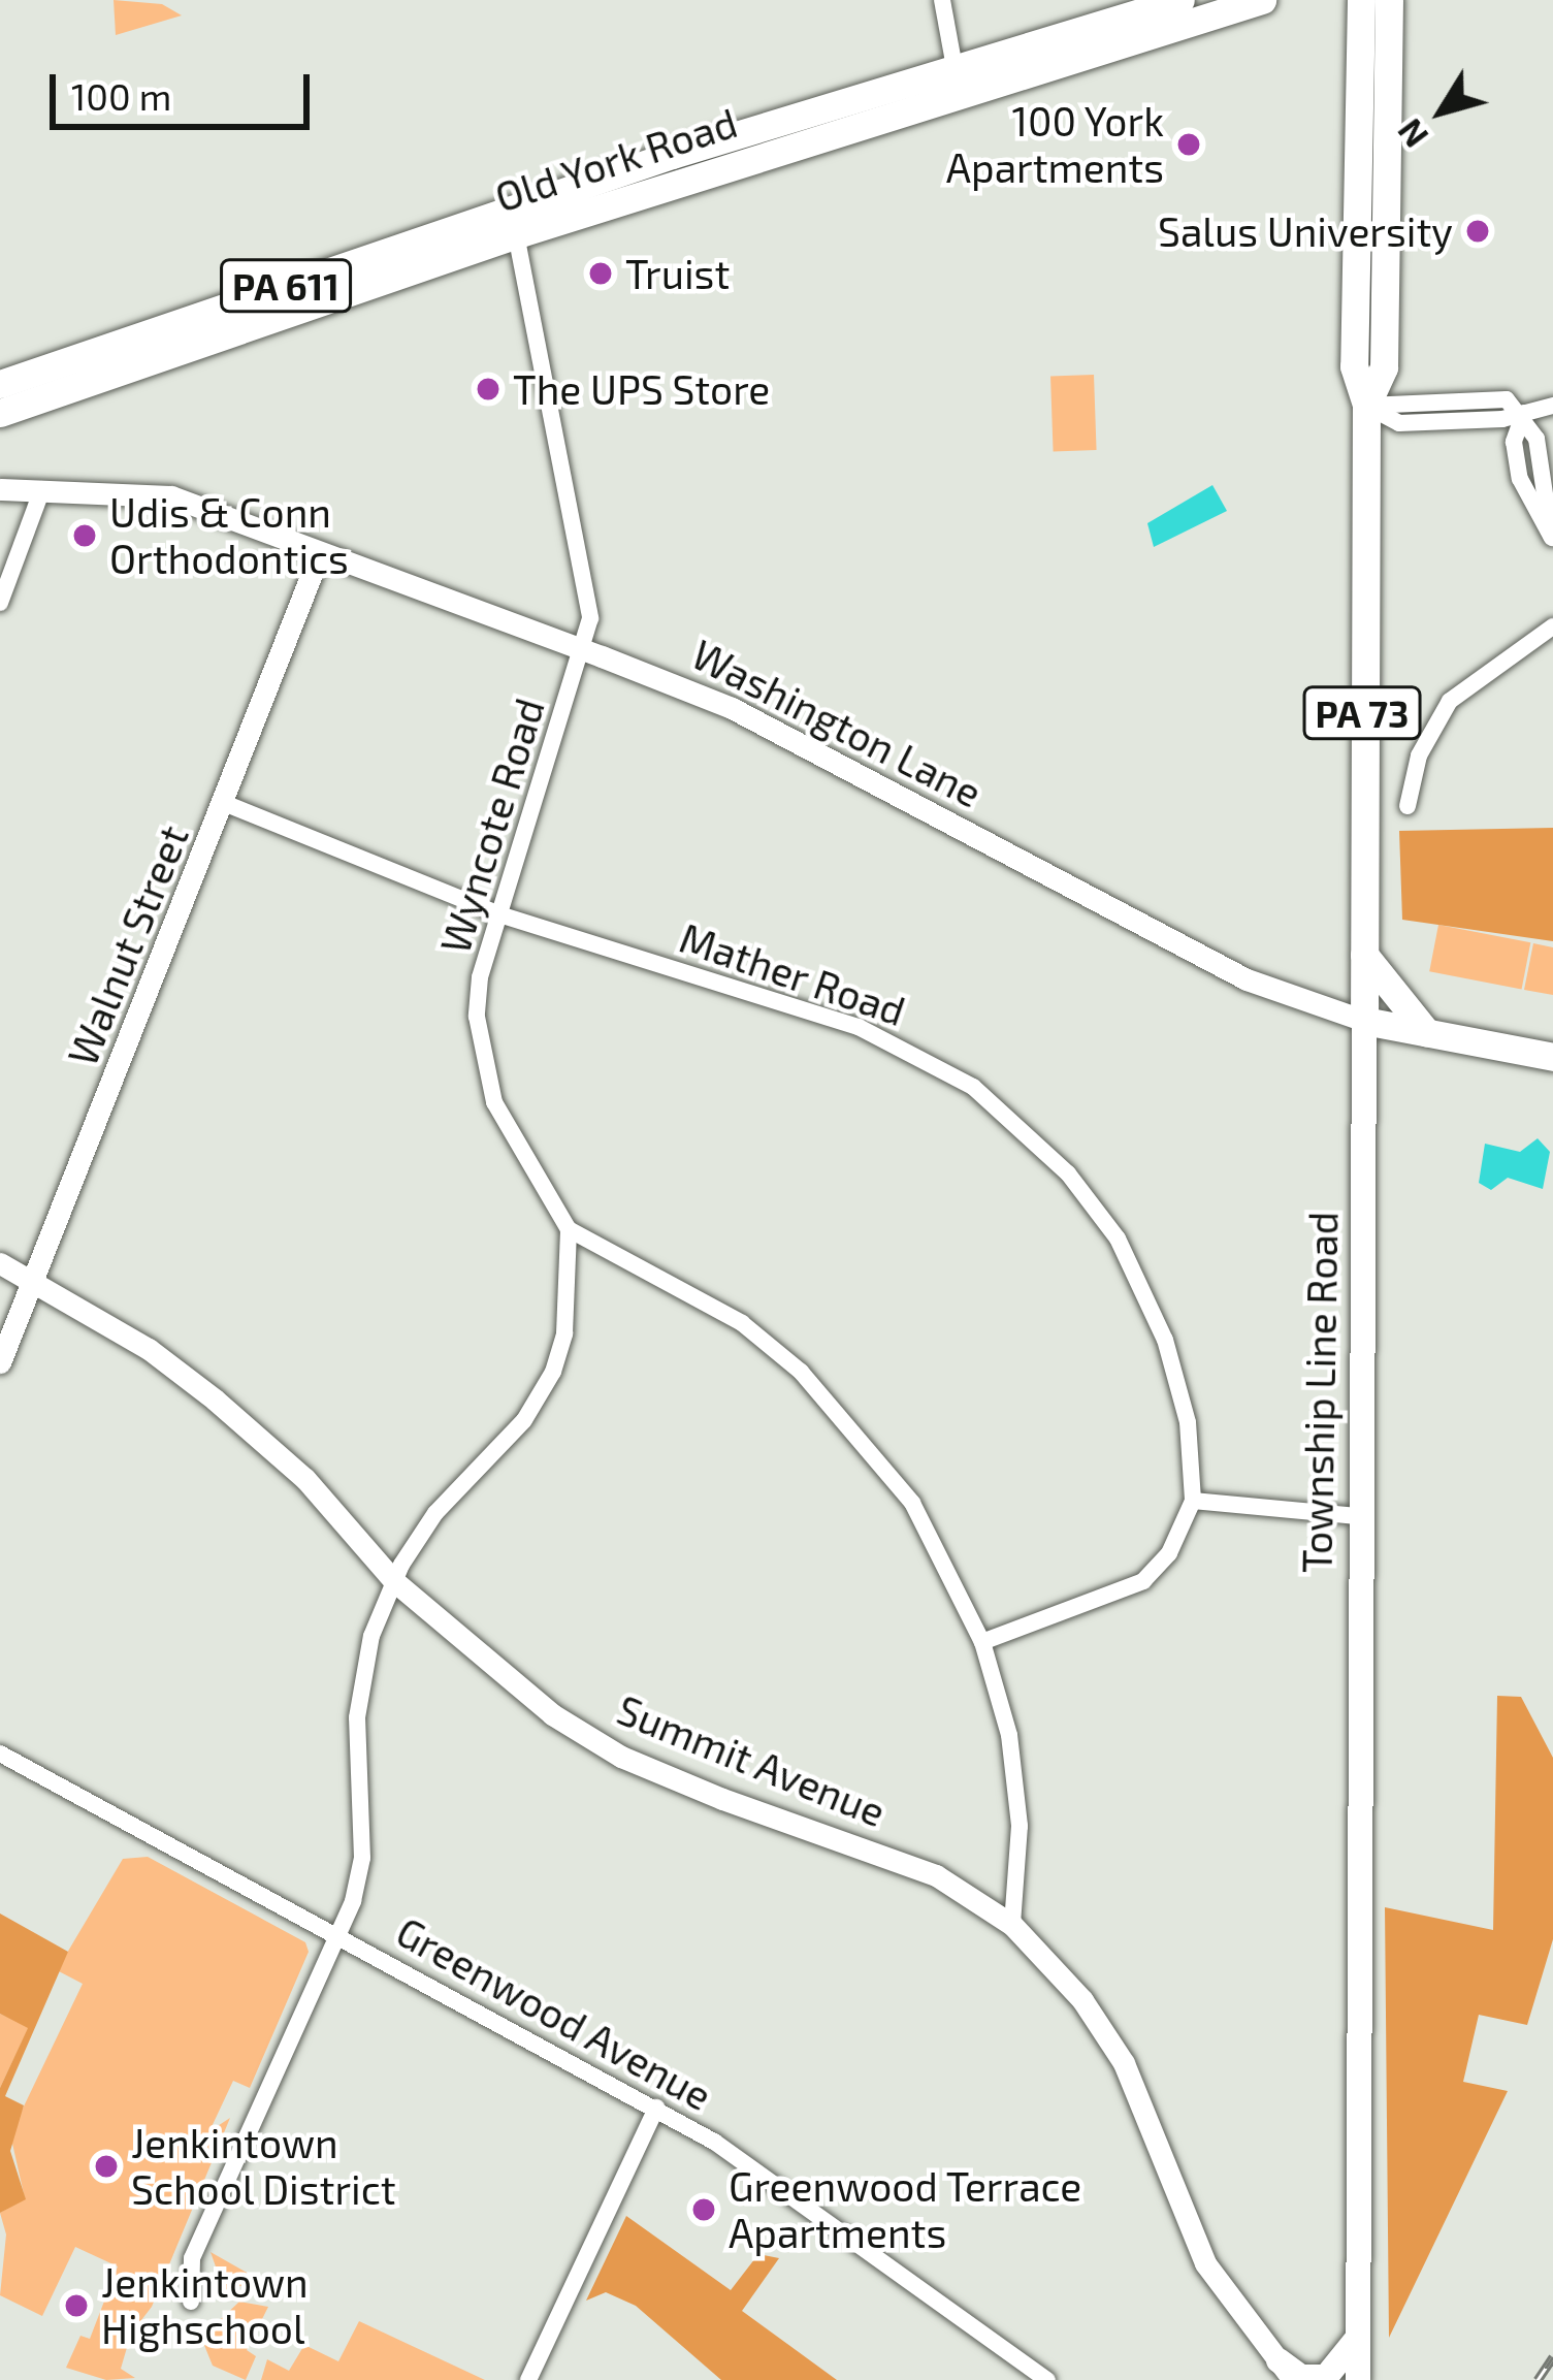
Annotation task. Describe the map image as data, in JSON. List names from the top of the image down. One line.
{"streets":{"main road":["Old York Road","PA 611","PA 73","Washington Lane","Township Line Road"],"street":["Wyncote Road","Walnut Street","Mather Road","Summit Avenue","Greenwood Avenue"]},"crossings":[["Old York Road","Wyncote Road"],["Washington Lane","Wyncote Road"],["Washington Lane","Walnut Street"],["Washington Lane","Township Line Road"],["Wyncote Road","Mather Road"],["Walnut Street","Mather Road"],["Walnut Street","Summit Avenue"]],"places":["100 York Apartments","Salus University","Truist","The UPS Store","Udis & Conn Orthodontics","Jenkintown School District","Greenwood Terrace Apartments","Jenkintown Highschool"],"scale_bar":"100 m","north":"bottom left"}
